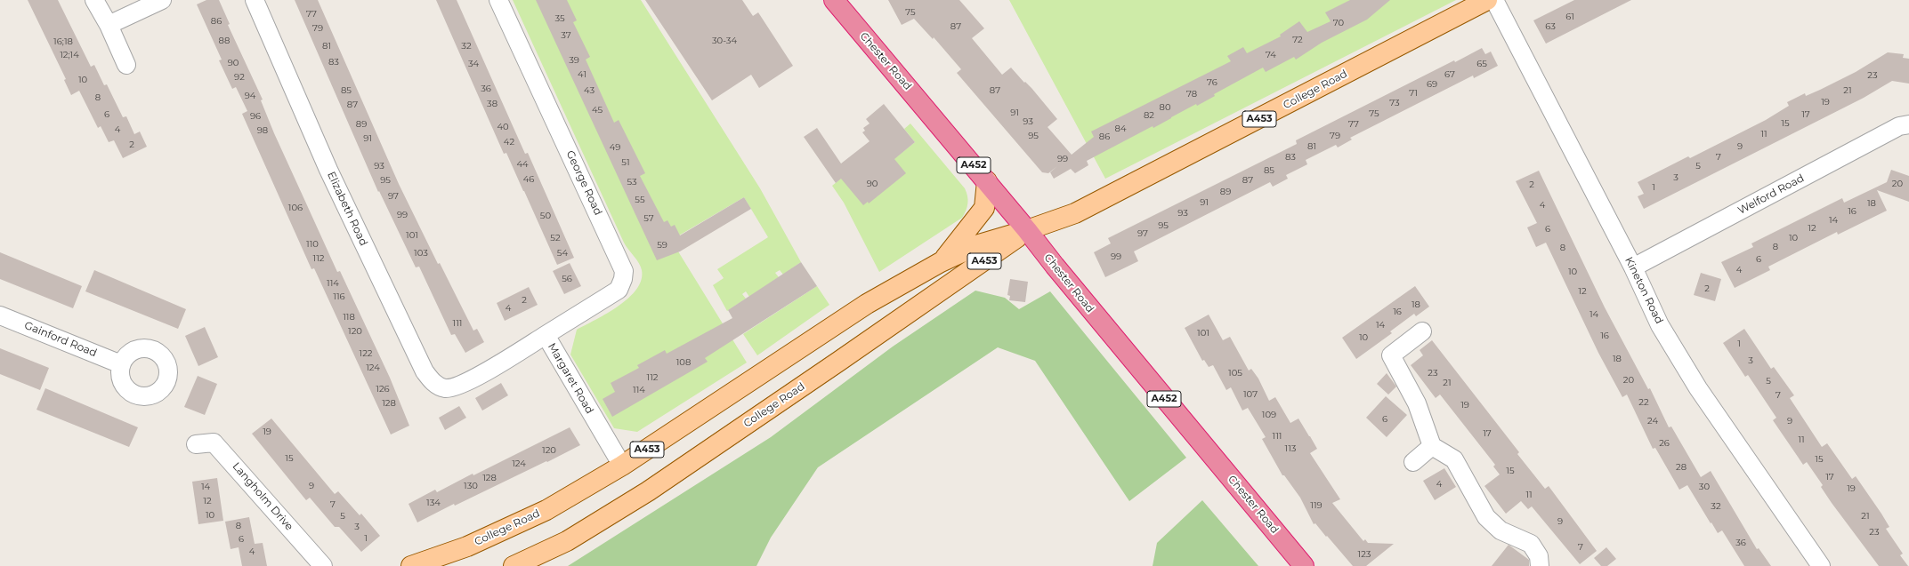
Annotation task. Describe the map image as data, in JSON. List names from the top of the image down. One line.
{"streets":{"highway":["Chester Road","A452"],"main road":["College Road","A453"],"street":["George Road","Welford Road","Elizabeth Road","Kineton Road","Gainford Road","Margaret Road","Langholm Drive"]},"crossings":[["Chester Road","College Road"],["College Road","Margaret Road"],["George Road","Margaret Road"],["Welford Road","Kineton Road"],["Elizabeth Road","Margaret Road"]],"house_numbers":["75","77","61","35","86","70","87","63","79","37","72","88","30-34","16;18","81","32","12;14","74","39","83","90","34","65","41","67","23","92","10","76","69","36","85","43","87","21","71","78","94","8","19","73","38","87","80","45","91","75","6","17","82","96","93","15","89","77","40","84","4","98","11","95","79","86","91","42","2","81","9","49","83","7","99","51","44","93","5","85","3","46","95","87","53","90","20","2","1","89","97","55","91","18","4","106","16","93","99","50","57","14","95","12","6","97","101","52","10","110","59","8","8","103","54","99","112","6","4","10","56","114","2","12","116","2","18","4","16","14","118","111","14","120","101","16","10","1","122","18","3","108","124","105","23","112","20","5","21","126","114","107","7","22","128","19","109","6","24","9","19","17","111","11","26","113","120","15","15","124","28","15","17","128","4","9","130","14","30","19","11","12","134","7","119","32","10","5","21","9","8","3","23","1","6","36","7","4","123"]}
